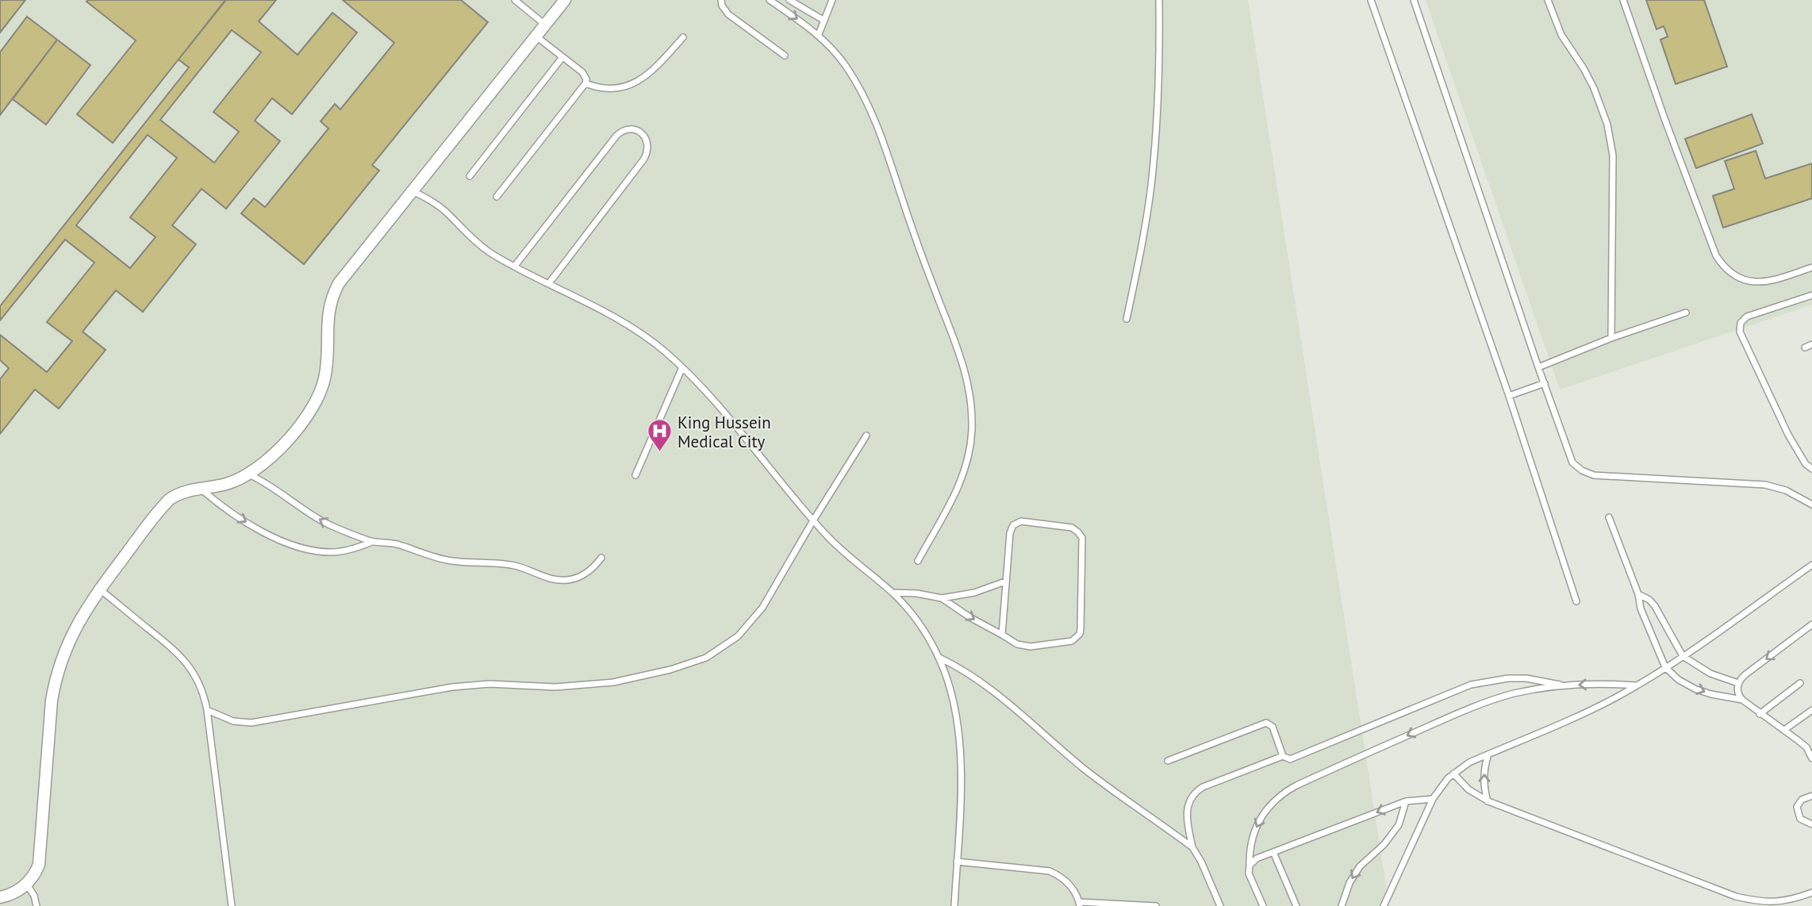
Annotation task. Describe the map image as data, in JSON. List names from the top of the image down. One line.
{"places":{"hospital":["King Hussein Medical City"]}}
